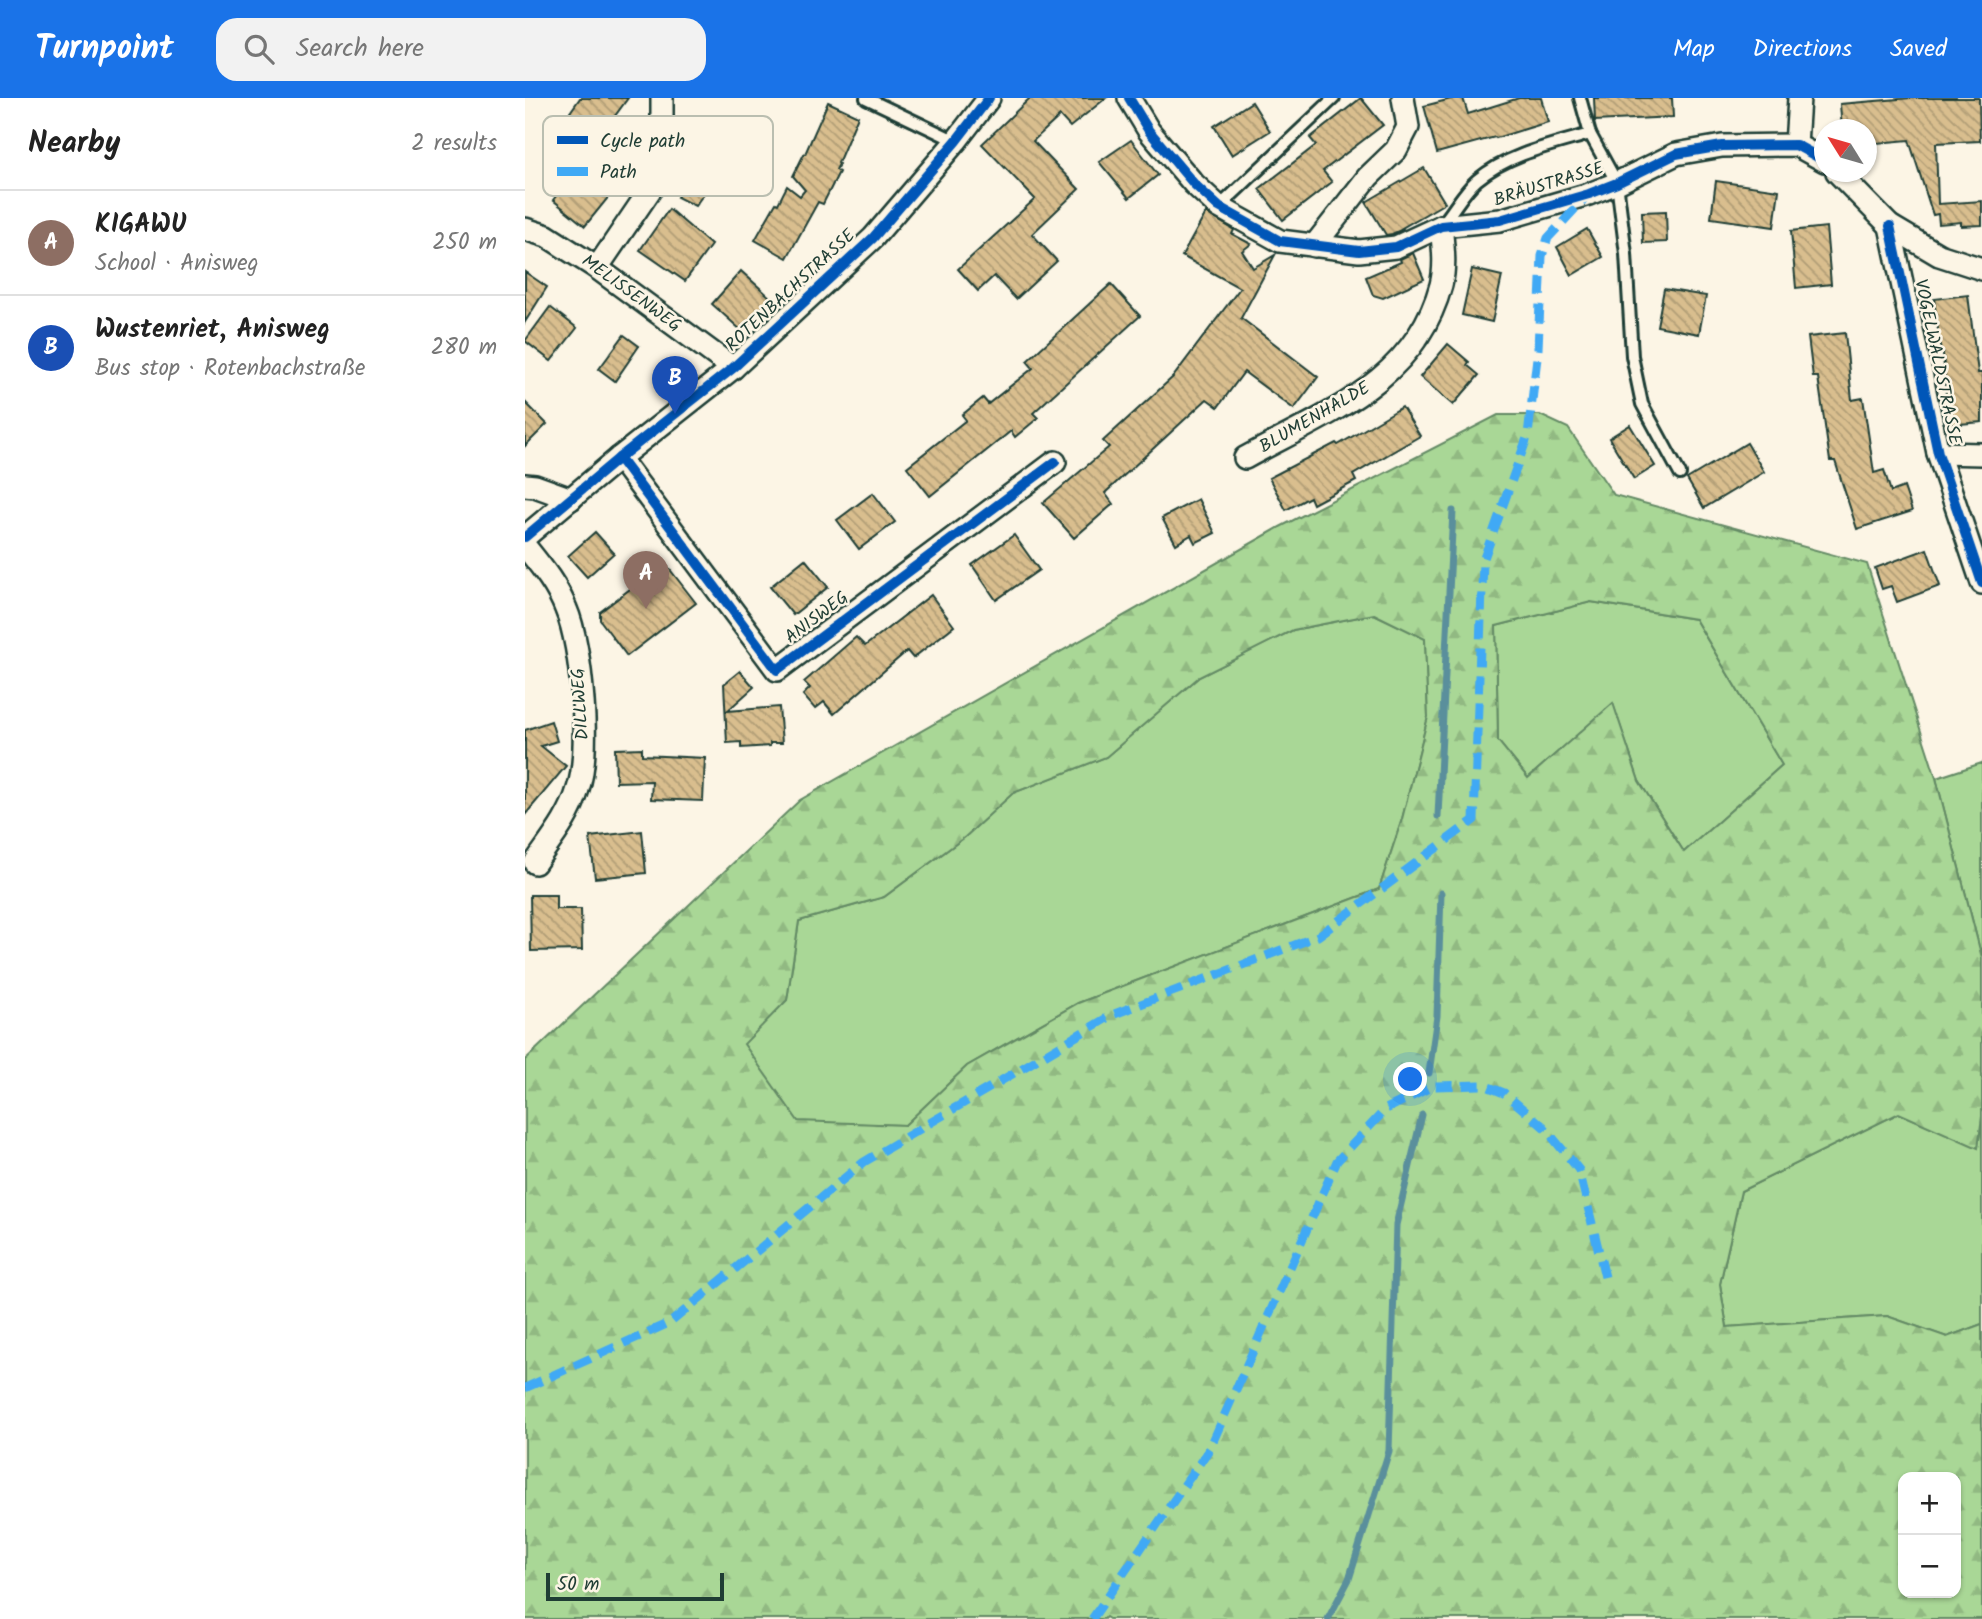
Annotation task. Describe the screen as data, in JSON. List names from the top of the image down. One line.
{"streets":{"street":["BRÄUSTRASSE","ROTENBACHSTRASSE","MELISSENWEG","VOGELWALDSTRASSE","BLUMENHALDE","ANISWEG","DILLWEG"]},"crossings":[["BRÄUSTRASSE","BLUMENHALDE"],["ROTENBACHSTRASSE","MELISSENWEG"],["ROTENBACHSTRASSE","ANISWEG"]],"legend":["Cycle path","Path"],"scale_bar":"50 m","north":"top left","page":{"header":"Turnpoint","search":"Search here","nav":["Map","Directions","Saved"],"heading":["Nearby","2 results"],"list":[{"mark":"A","name":"KIGAWU","note":"School · Anisweg","value":"250 m"},{"mark":"B","name":"Wustenriet, Anisweg","note":"Bus stop · Rotenbachstraße","value":"280 m"}],"pins":["B","A"],"map_buttons":["+","−"],"scale":"50 m"}}
